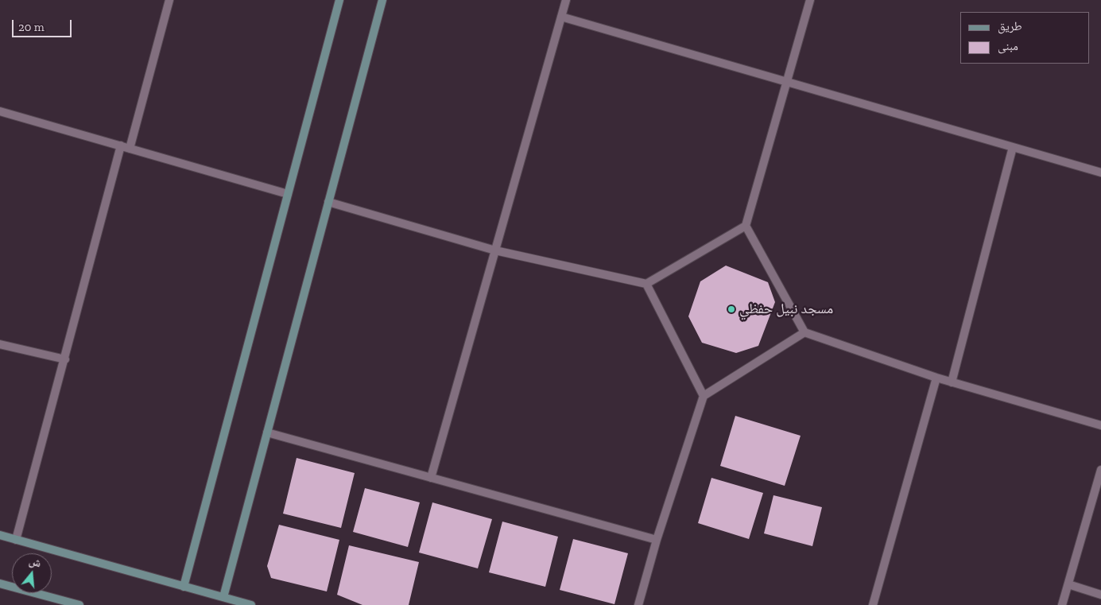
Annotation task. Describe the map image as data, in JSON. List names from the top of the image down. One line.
{"places":["مسجد نبيل حفظي"],"legend":["طريق","مبنى"],"scale_bar":"20 m","north":"top"}
